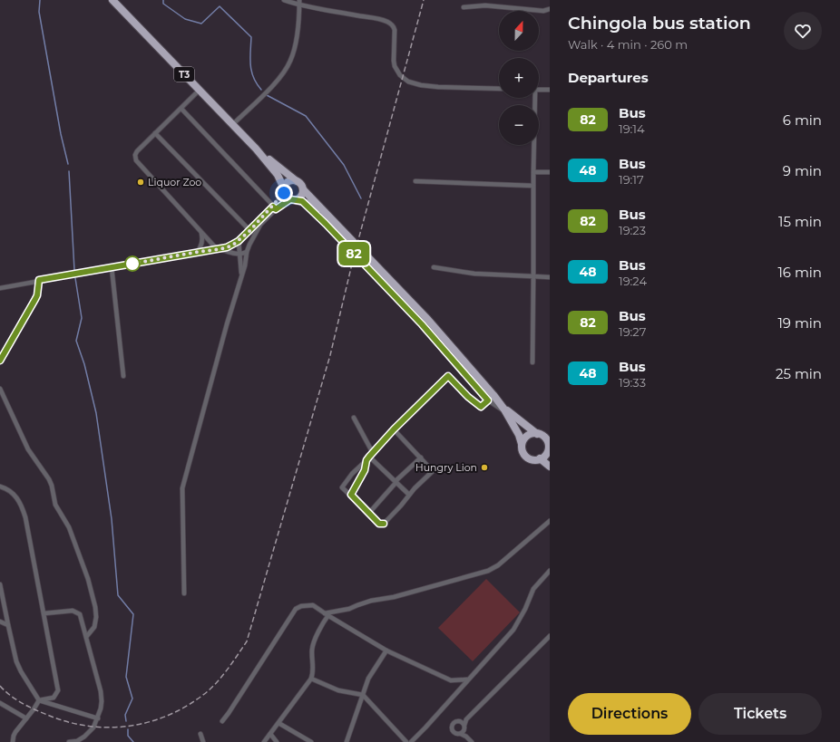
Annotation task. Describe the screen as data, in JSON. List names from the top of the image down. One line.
{"streets":{"highway":["T3"]},"places":["Liquor Zoo","Hungry Lion"],"lines":["bus line 82"],"north":"top","page":{"on_map":"82","heading":[["Chingola bus station","Walk · 4 min · 260 m"],"Departures"],"map_buttons":["+","−"],"list":[{"mark":"82","name":"Bus","note":"19:14","value":"6 min"},{"mark":"48","name":"Bus","note":"19:17","value":"9 min"},{"mark":"82","name":"Bus","note":"19:23","value":"15 min"},{"mark":"48","name":"Bus","note":"19:24","value":"16 min"},{"mark":"82","name":"Bus","note":"19:27","value":"19 min"},{"mark":"48","name":"Bus","note":"19:33","value":"25 min"}],"buttons":["Directions","Tickets"]}}
